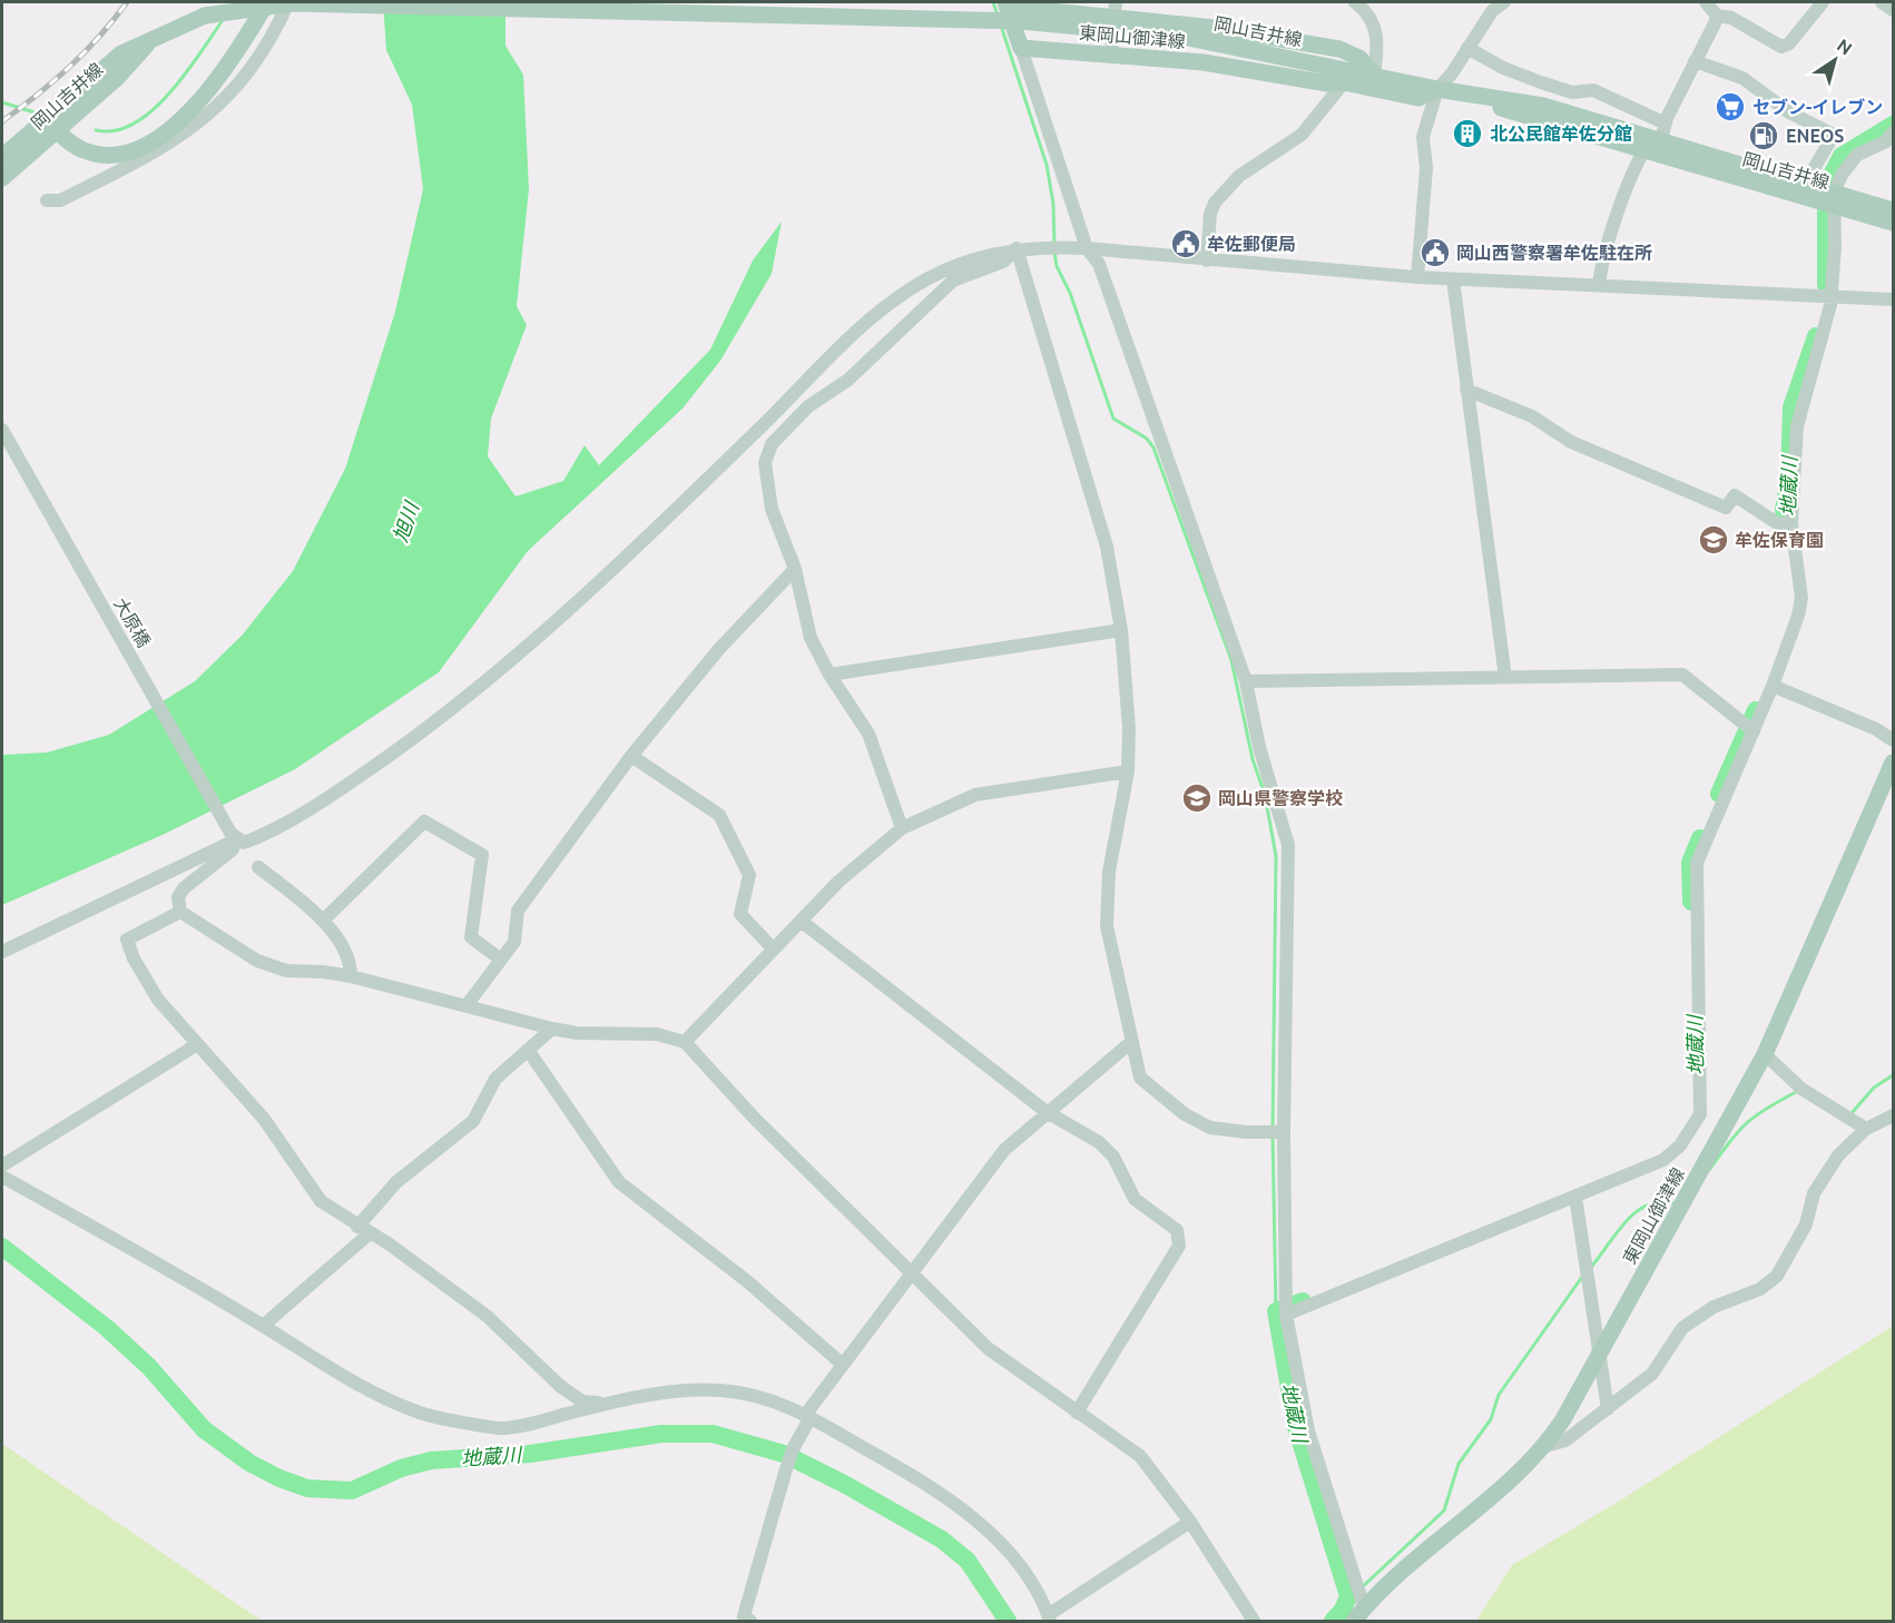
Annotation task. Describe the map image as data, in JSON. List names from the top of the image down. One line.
{"streets":{"main road":["岡山吉井線","東岡山御津線"],"street":["大原橋"]},"crossings":[["岡山吉井線","東岡山御津線"]],"water":["地蔵川","旭川"],"places":{"supermarket":["セブン-イレブン"],"building":["北公民館牟佐分館"],"fuel station":["ENEOS"],"public building":["牟佐郵便局","岡山西警察署牟佐駐在所"],"school or university":["牟佐保育園","岡山県警察学校"]},"north":"top right"}
